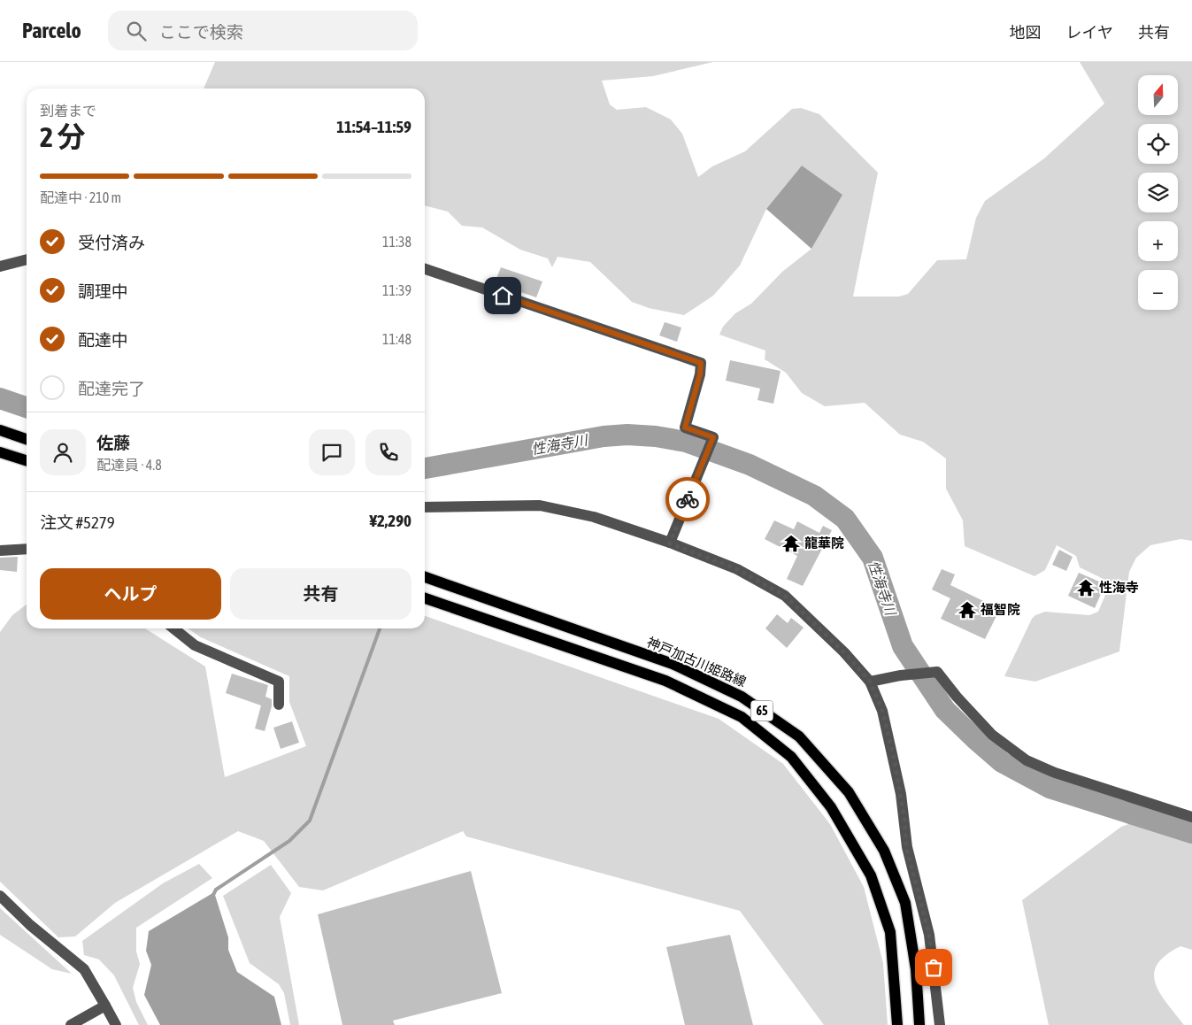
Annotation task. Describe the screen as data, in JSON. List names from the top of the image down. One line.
{"streets":{"main road":["神戸加古川姫路線","65"]},"water":["性海寺川"],"places":{"temple":["龍華院","性海寺","福智院"]},"north":"top","page":{"header":"Parcelo","search":"ここで検索","nav":["地図","レイヤ","共有"],"map_buttons":["+","−"],"heading":["2 分","到着まで","11:54–11:59"],"panel":["佐藤","配達員 · 4.8","注文 #5279","¥2,290"],"bar":"配達中 · 210 m","list":[["受付済み","11:38"],["調理中","11:39"],["配達中","11:48"],"配達完了"],"buttons":["ヘルプ","共有"]}}
